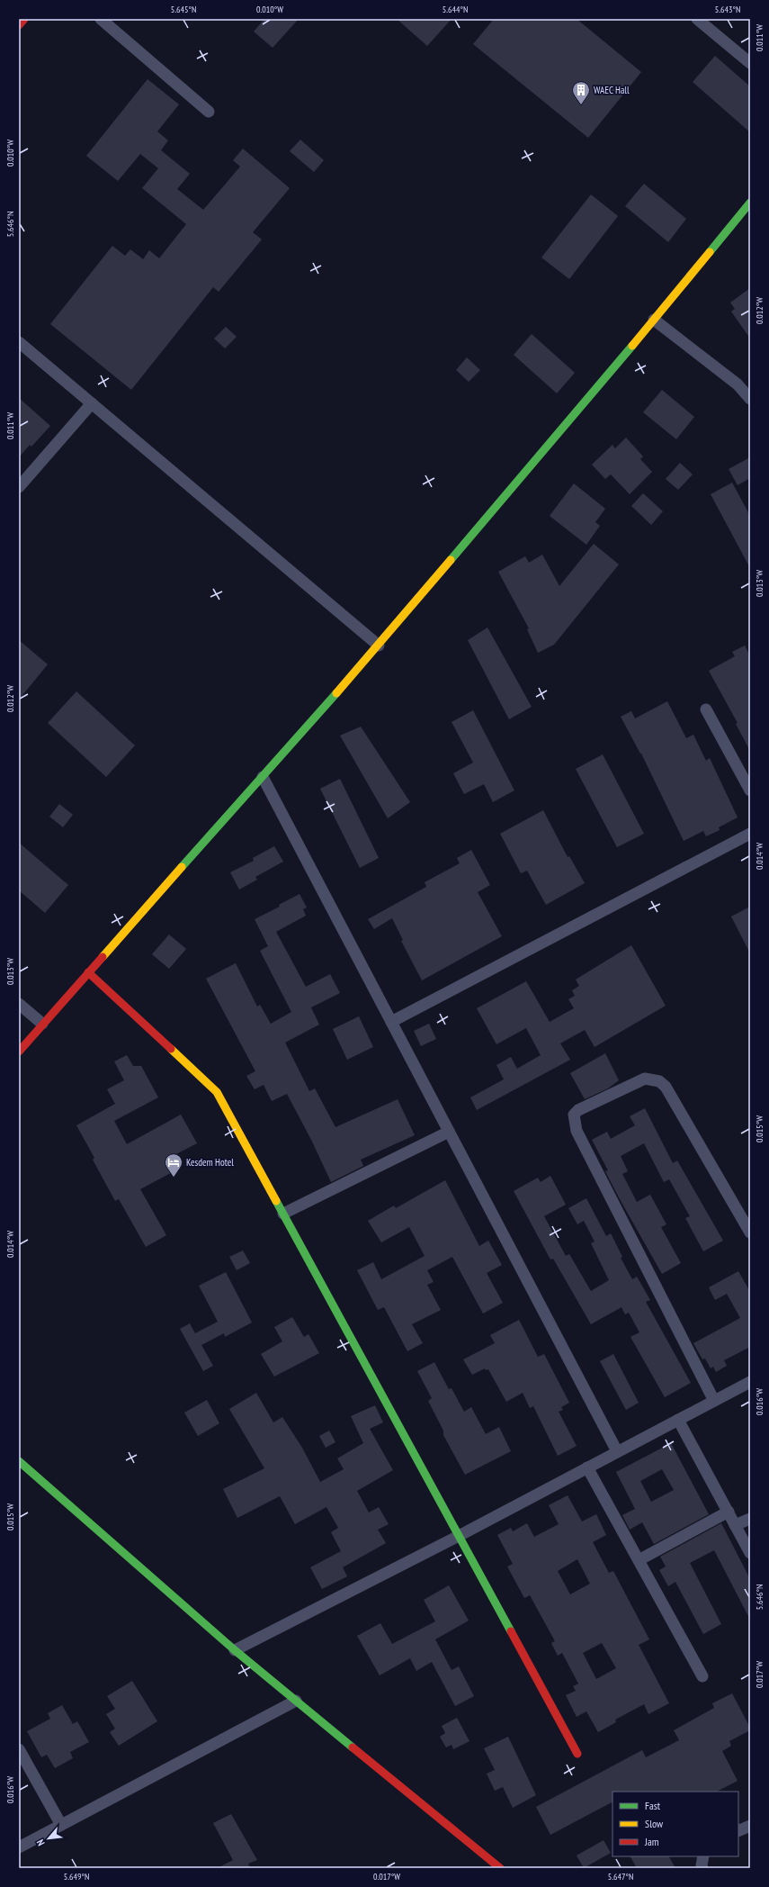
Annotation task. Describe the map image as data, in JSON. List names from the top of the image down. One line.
{"places":{"building":["WAEC Hall"],"hotel":["Kesdem Hotel"]},"legend":["Fast","Slow","Jam"],"north":"bottom left","coordinates":["5.645°N","0.010°W","5.644°N","5.643°N","0.011°W","5.646°N","0.012°W","0.013°W","0.014°W","0.015°W","0.016°W","0.017°W","5.649°N","5.647°N"]}
